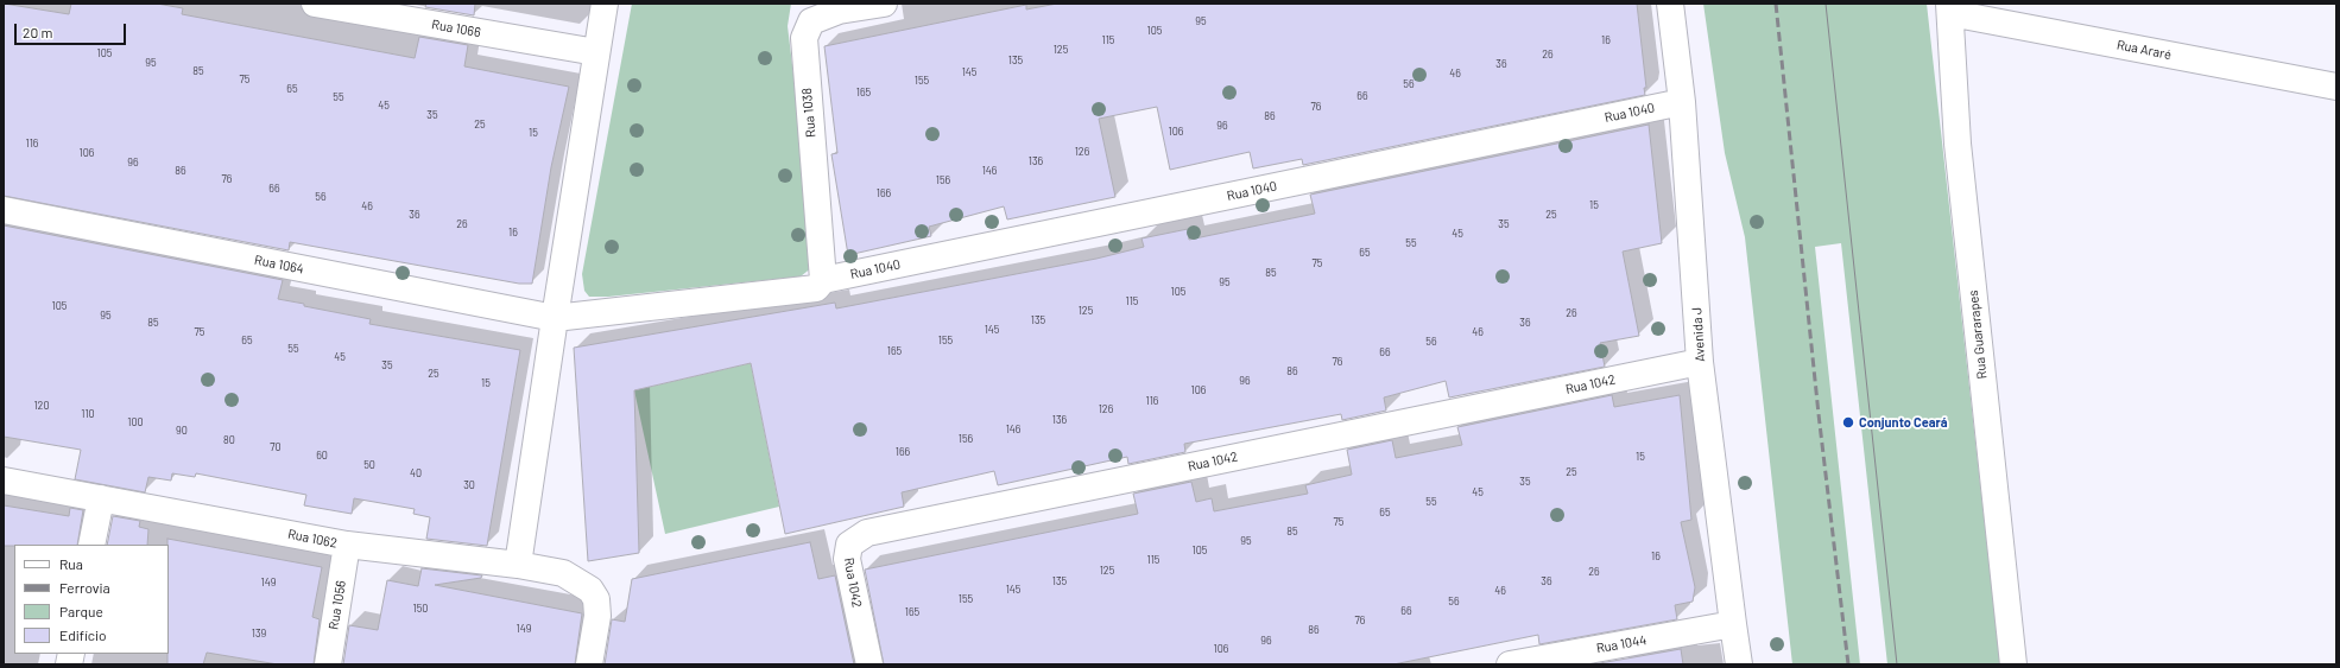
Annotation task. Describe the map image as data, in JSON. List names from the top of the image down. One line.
{"streets":{"street":["Rua 1066","Rua Araré","Rua 1038","Rua 1040","Rua 1064","Avenida J","Rua Guararapes","Rua 1042","Rua 1062","Rua 1056","Rua 1044"]},"crossings":[["Rua Araré","Rua Guararapes"],["Rua 1038","Rua 1040"],["Rua 1040","Rua 1064"],["Rua 1040","Avenida J"],["Avenida J","Rua 1042"],["Avenida J","Rua 1044"],["Rua 1062","Rua 1056"]],"places":["Conjunto Ceará"],"house_numbers":["95","105","115","16","125","105","26","135","95","36","85","145","46","75","155","56","65","165","66","55","45","76","35","86","25","96","106","15","116","126","106","136","96","86","146","76","156","66","166","56","15","46","36","25","26","35","16","45","55","65","75","85","95","105","115","105","125","26","95","135","85","36","145","75","46","65","155","56","55","165","66","45","76","35","86","25","96","15","106","116","120","126","110","136","100","146","90","156","80","70","166","60","15","50","25","40","35","30","45","55","65","75","85","95","105","16","115","125","26","135","36","149","145","46","155","56","150","66","165","76","149","86","139","96","106"],"legend":["Rua","Ferrovia","Parque","Edifício"],"scale_bar":"20 m"}
